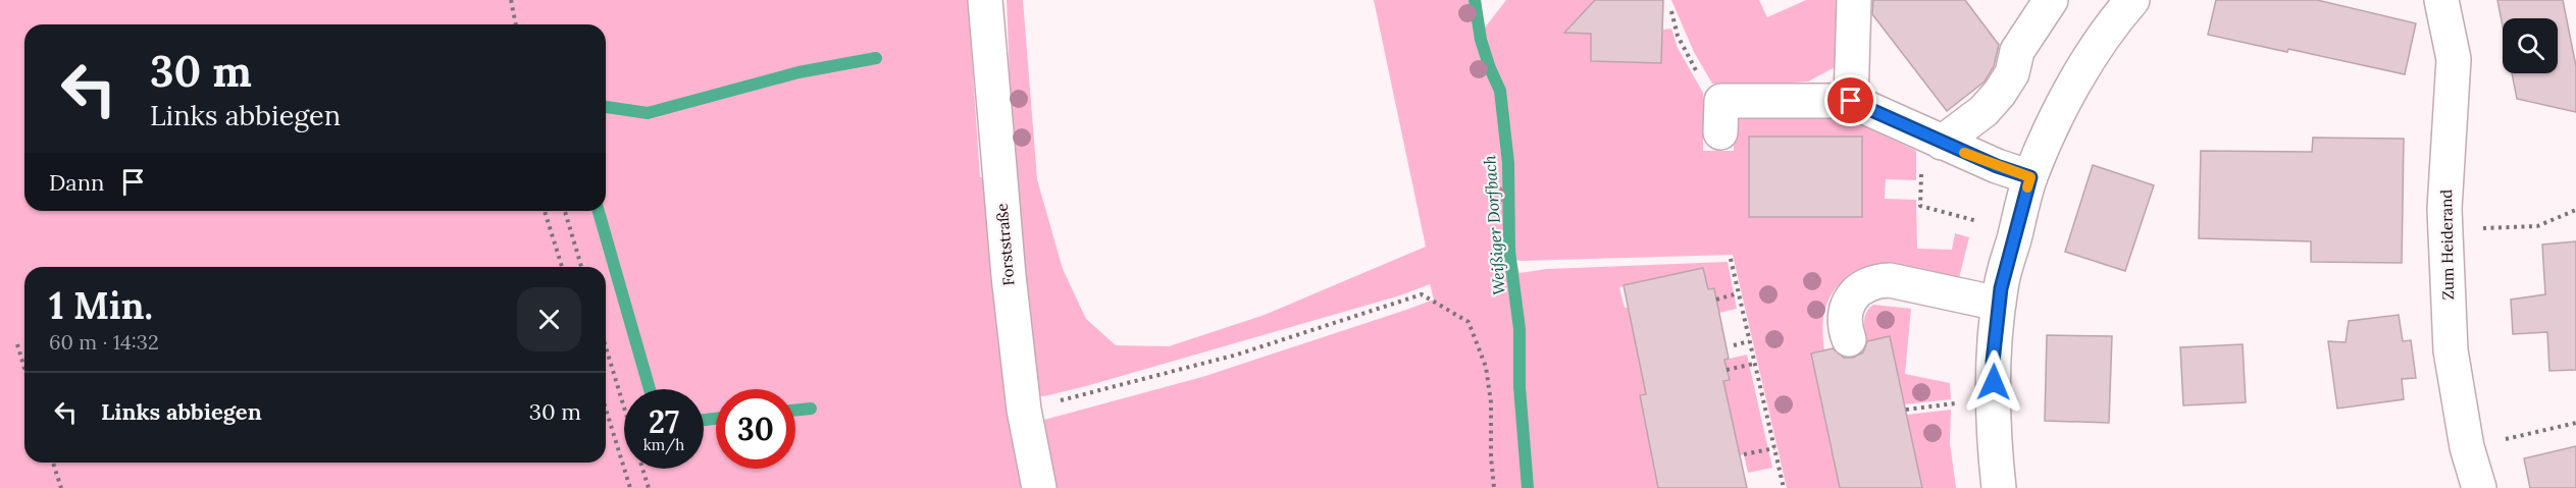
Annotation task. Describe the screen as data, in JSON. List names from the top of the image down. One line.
{"streets":{"street":["Forststraße","Zum Heiderand"]},"water":["Weißiger Dorfbach"],"page":{"turn":["30 m","Links abbiegen"],"then":"Dann","heading":["1 Min.","60 m · 14:32"],"list":[{"name":"Links abbiegen","value":"30 m"}],"speed":"27 km/h","limit":"30"}}
